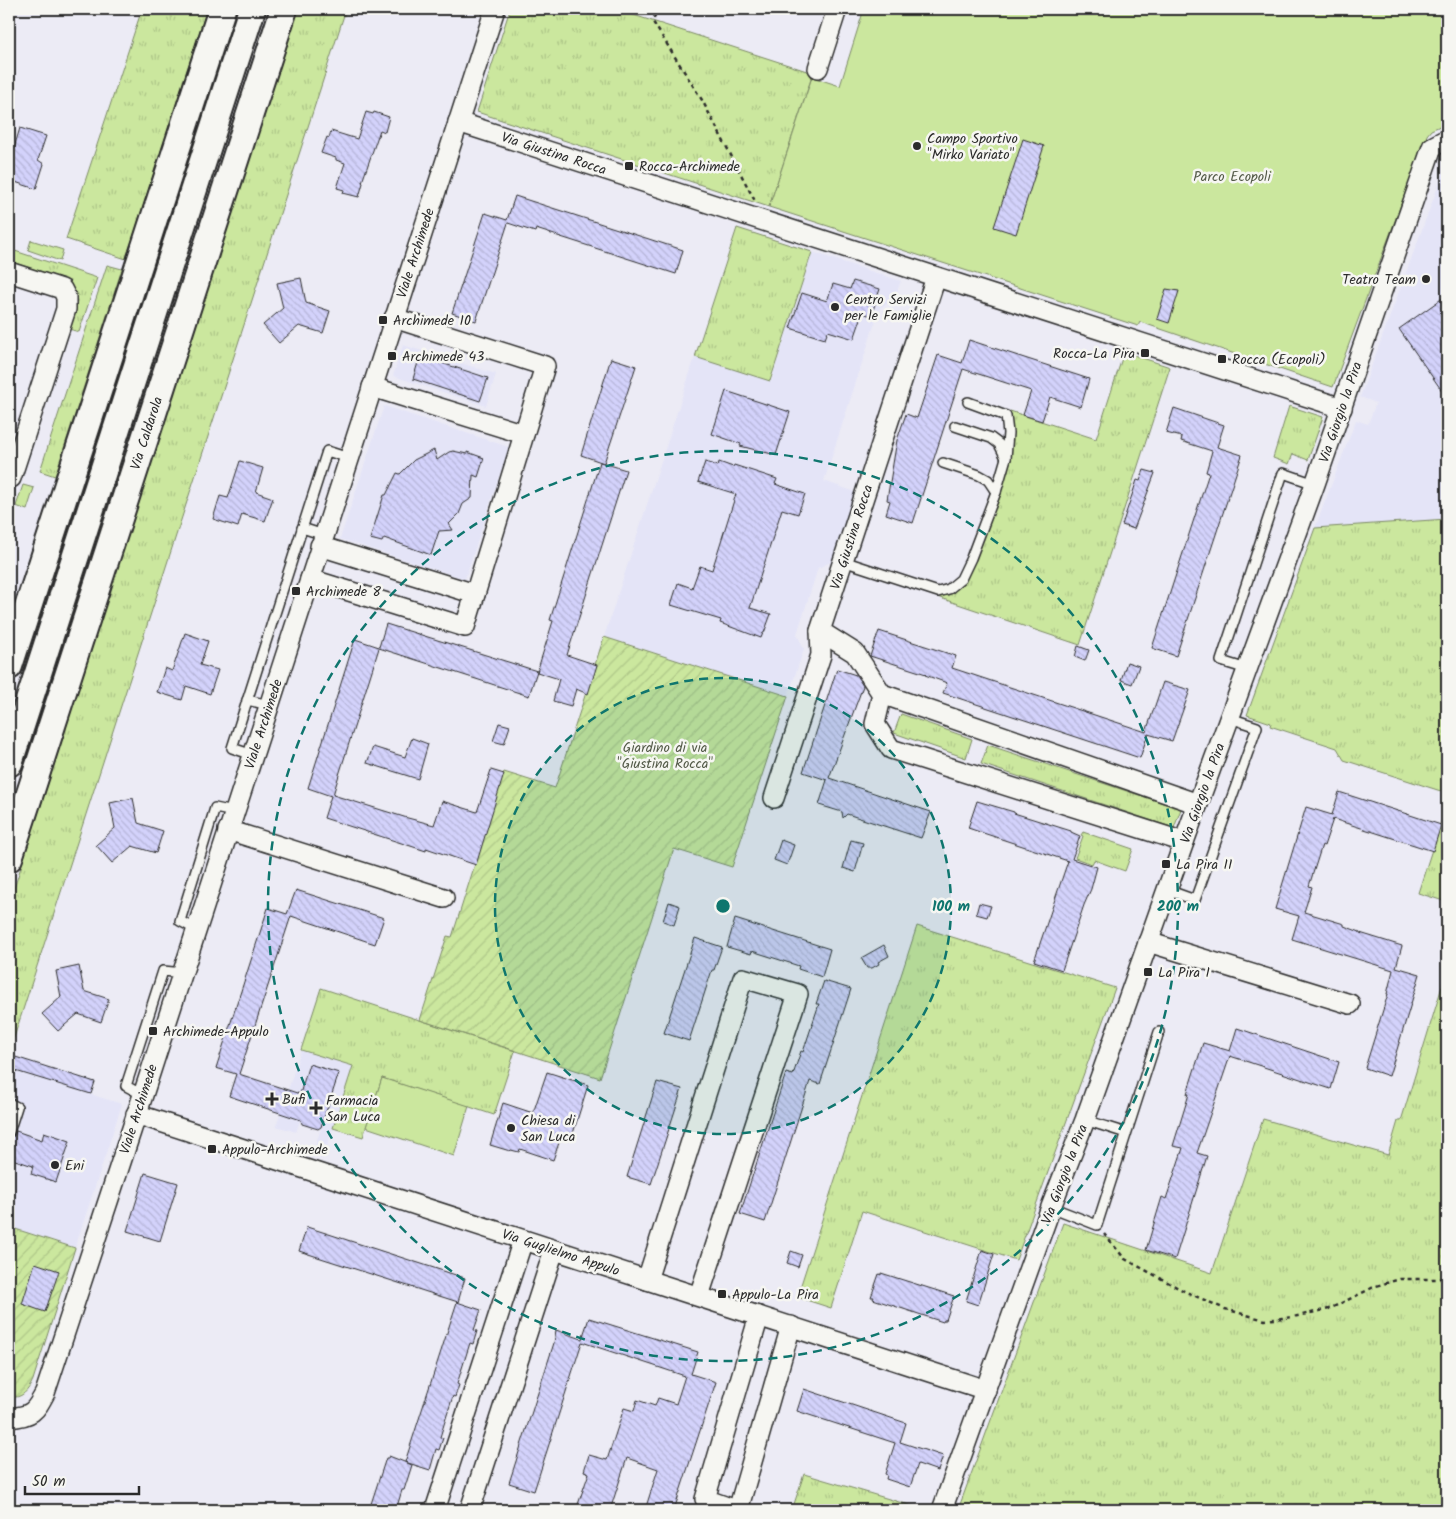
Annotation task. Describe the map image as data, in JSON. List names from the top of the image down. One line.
{"streets":{"street":["Via Giustina Rocca","Viale Archimede","Via Giorgio la Pira","Via Caldarola","Via Guglielmo Appulo"]},"crossings":[["Via Giustina Rocca","Viale Archimede"],["Via Giustina Rocca","Via Giorgio la Pira"],["Viale Archimede","Via Guglielmo Appulo"],["Via Giorgio la Pira","Via Guglielmo Appulo"]],"parks":["Parco Ecopoli","Giardino di via \"Giustina Rocca\""],"places":{"other":["Campo Sportivo \"Mirko Variato\"","Teatro Team","Centro Servizi per le Famiglie","Chiesa di San Luca","Eni"],"transit":["Rocca-Archimede","Archimede 10","Rocca-La Pira","Archimede 43","Rocca (Ecopoli)","Archimede 8","La Pira II","La Pira I","Archimede-Appulo","Appulo-Archimede","Appulo-La Pira"],"health":["Bufi","Farmacia San Luca"]},"scale_bar":"50 m","rings":["100 m","200 m"]}
